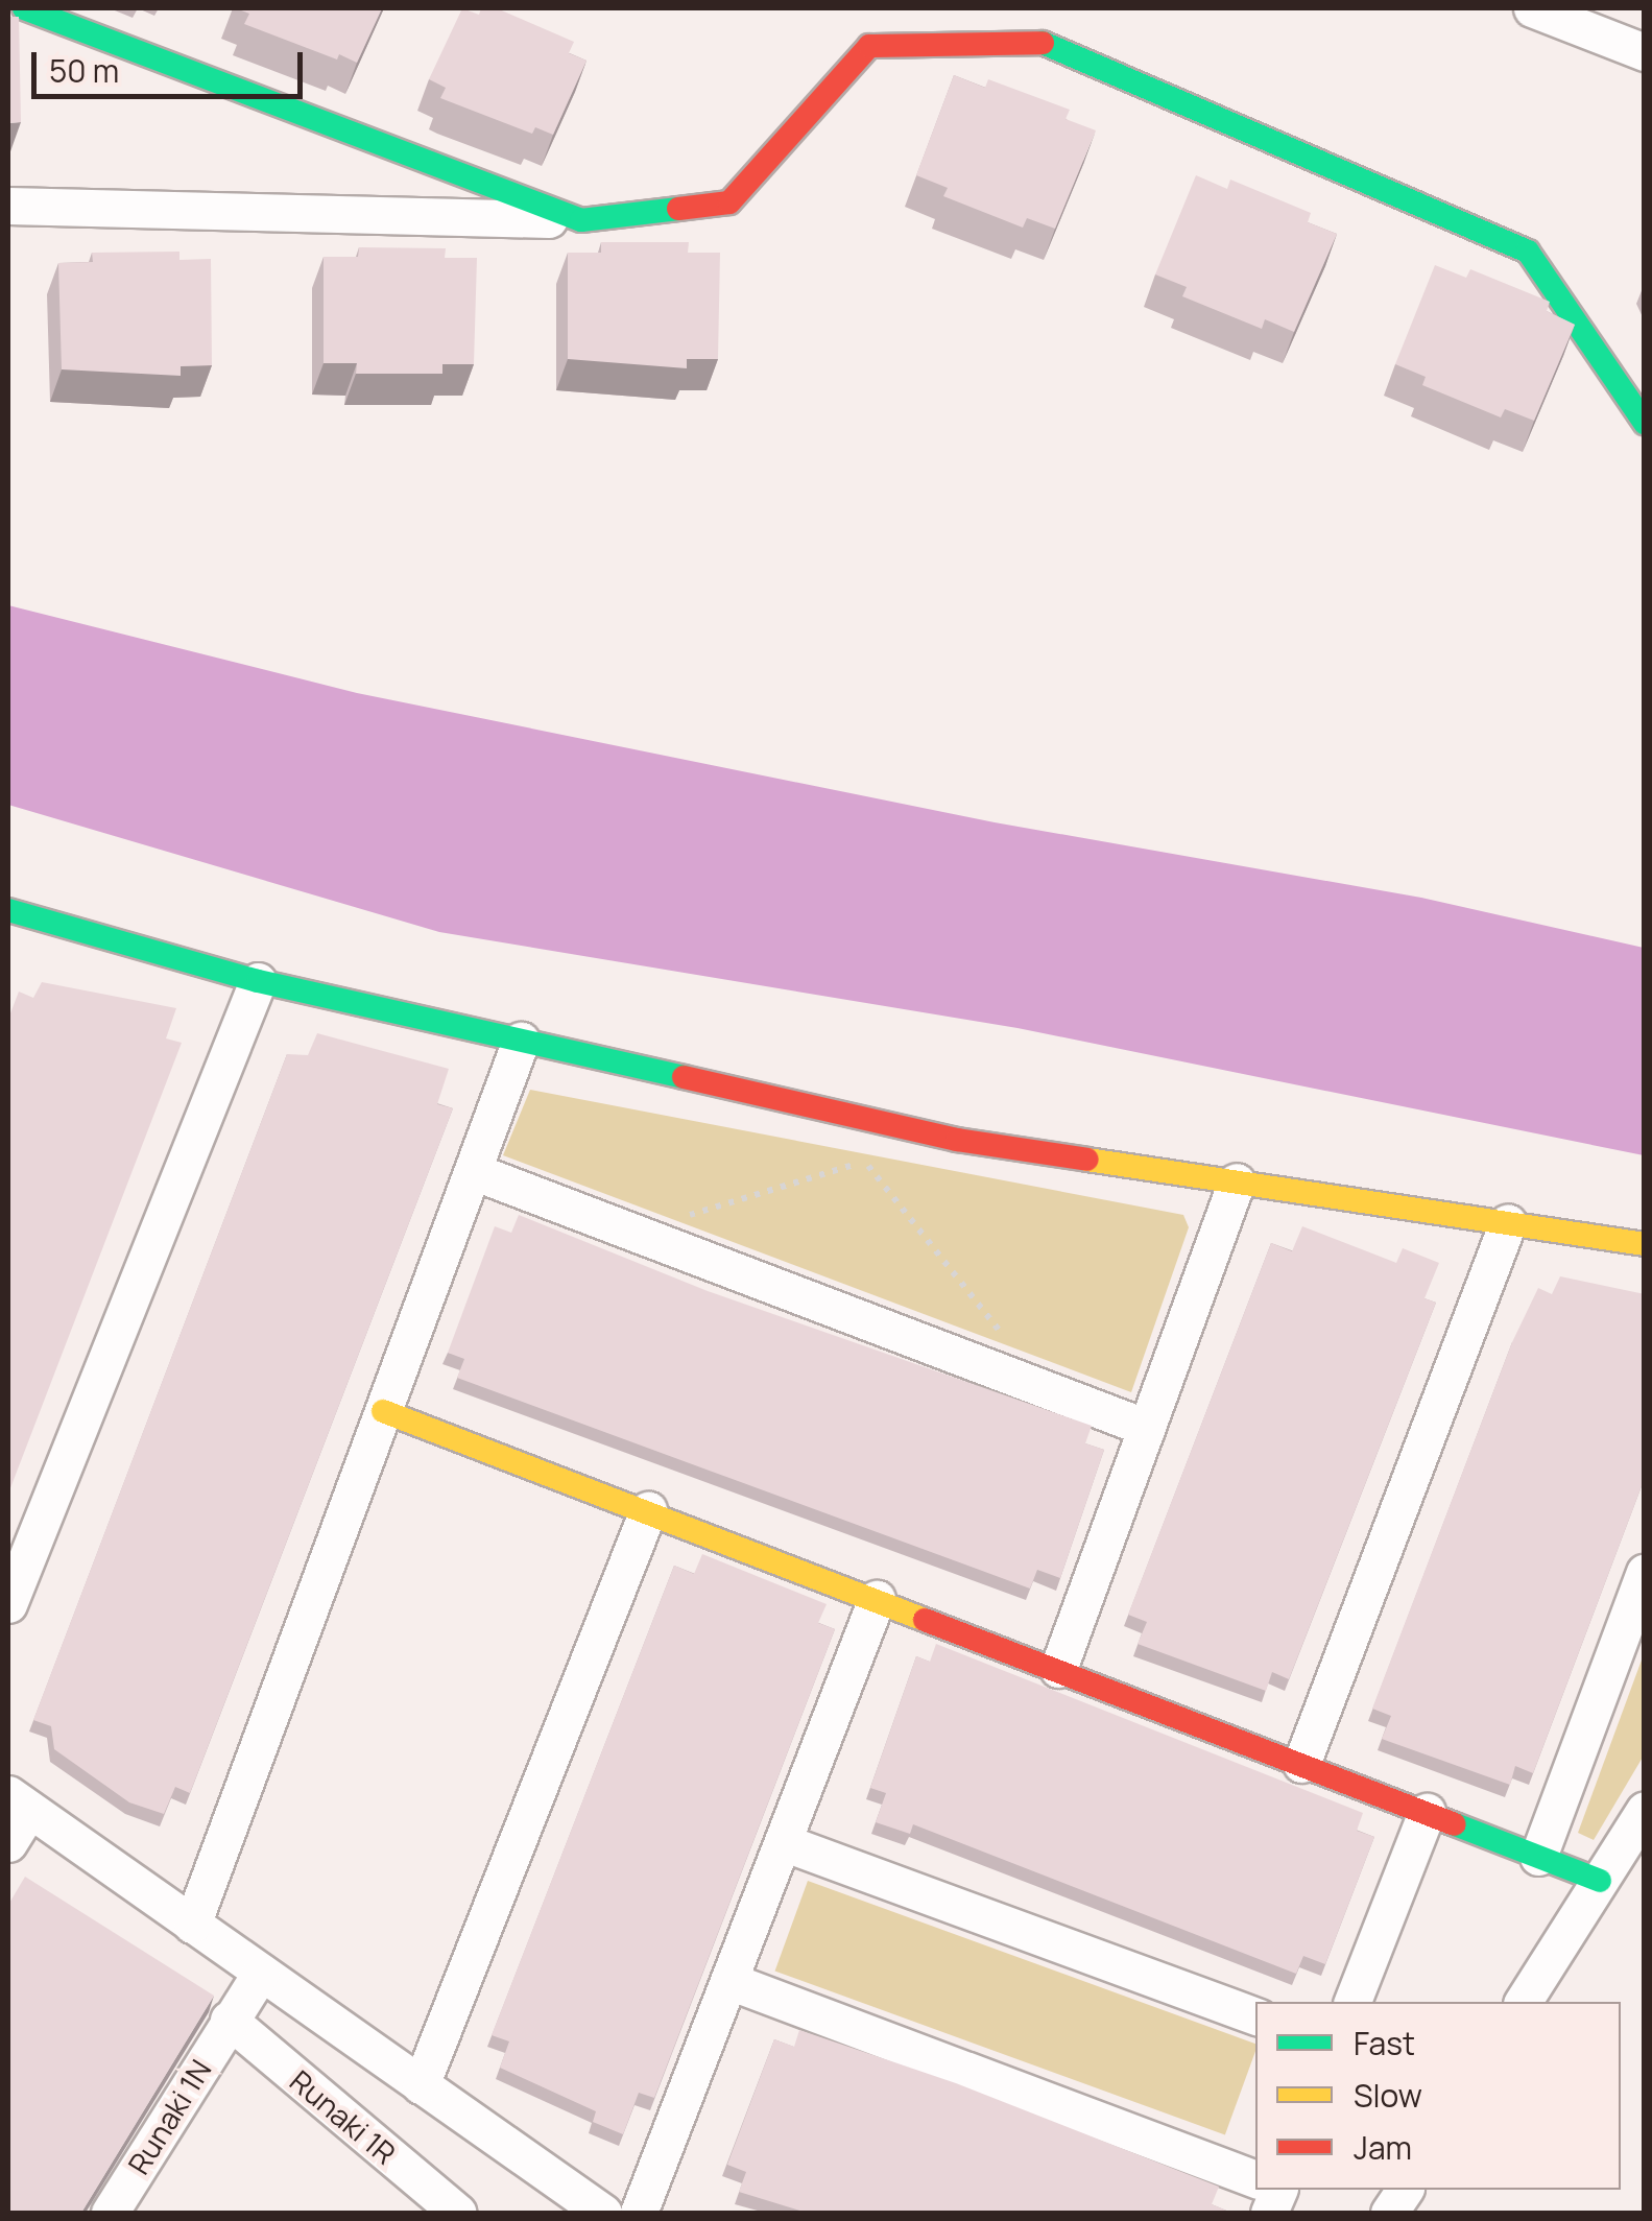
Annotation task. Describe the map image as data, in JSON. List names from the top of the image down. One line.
{"streets":{"street":["Runaki 1N","Runaki 1R"]},"crossings":[["Runaki 1N","Runaki 1R"]],"legend":["Fast","Slow","Jam"],"scale_bar":"50 m"}
